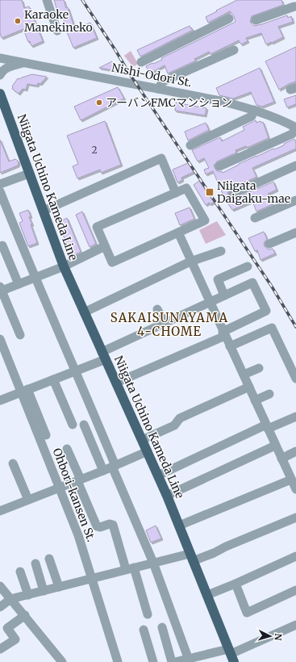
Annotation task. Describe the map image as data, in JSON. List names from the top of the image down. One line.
{"streets":{"main road":["Niigata Uchino Kameda Line"],"street":["Nishi-Odori St.","Ohbori-kansen St."]},"districts":["SAKAISUNAYAMA 4-CHOME"],"places":{"other":["Karaoke Manekineko","アーバンFMCマンション"],"transit":["Niigata Daigaku-mae"]},"house_numbers":["2"],"north":"right"}
